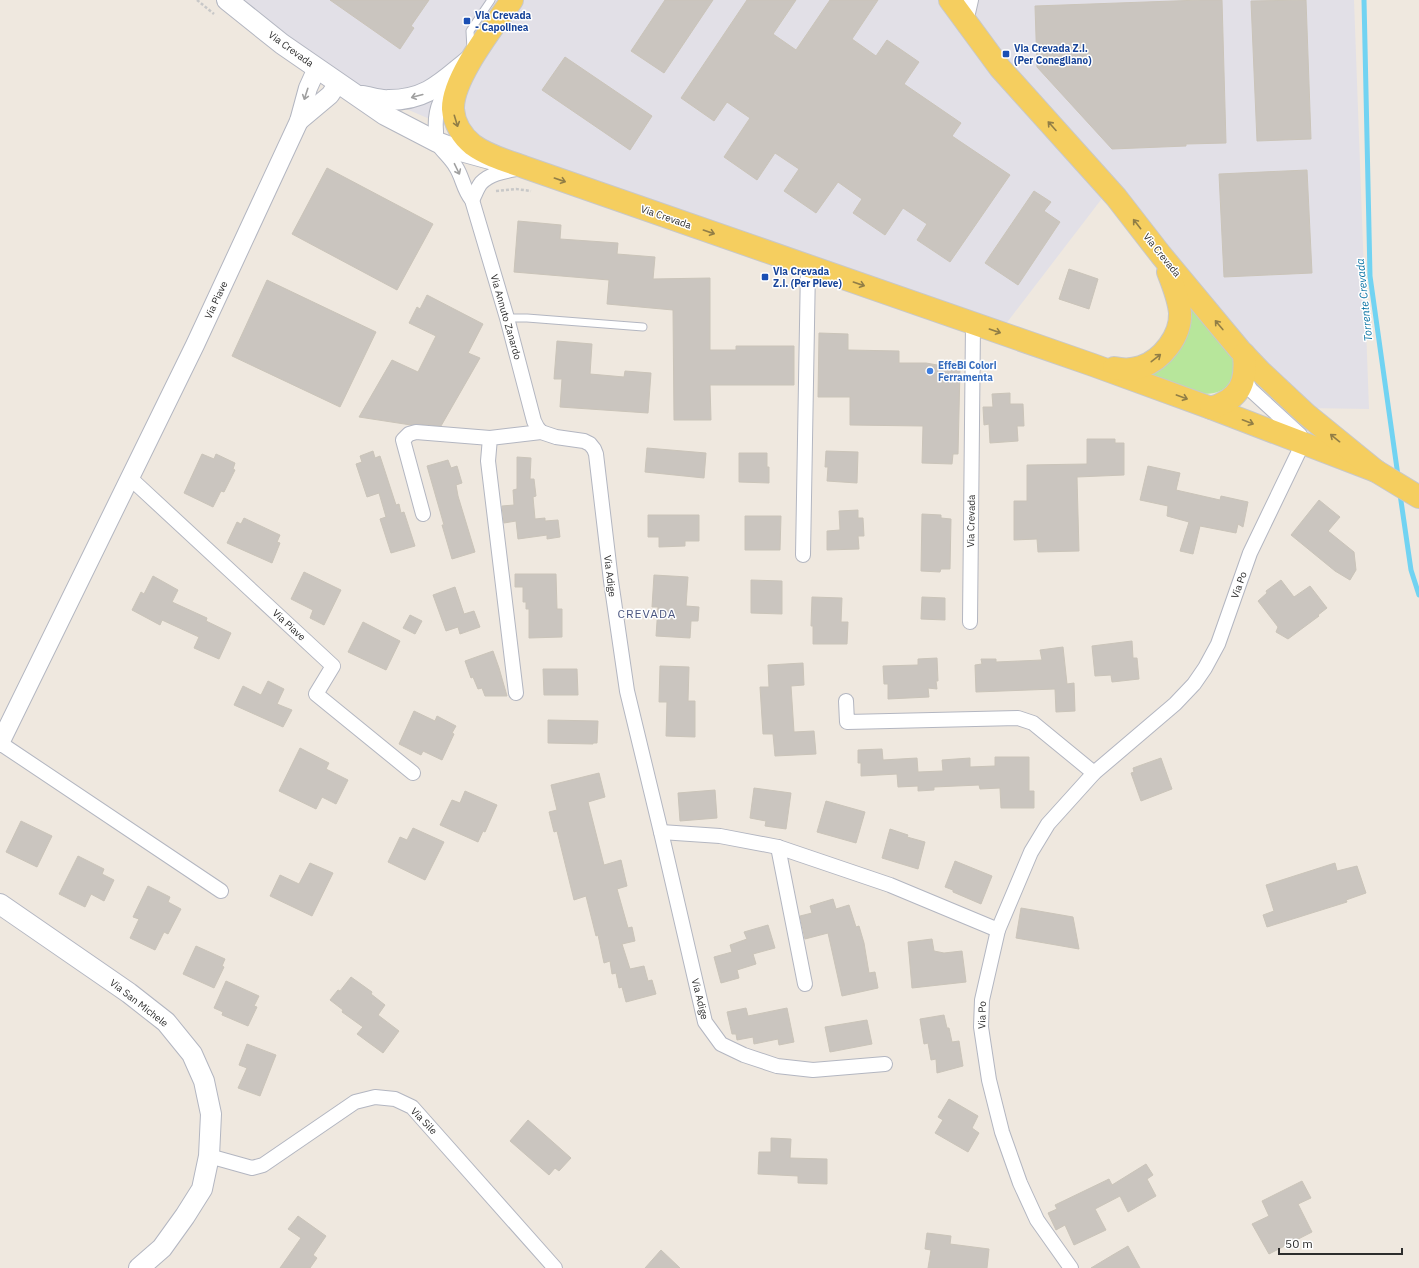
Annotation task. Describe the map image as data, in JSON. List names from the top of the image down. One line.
{"streets":{"main road":["Via Crevada","Via San Michele"],"street":["Via Piave","Via Annuto Zanardo","Via Adige","Via Po","Via Sile"]},"crossings":[["Via Crevada","Via Piave"],["Via Crevada","Via Annuto Zanardo"],["Via Crevada","Via Po"],["Via Annuto Zanardo","Via Adige"],["Via San Michele","Via Sile"]],"districts":["CREVADA"],"water":["Torrente Crevada"],"places":{"transit":["Via Crevada - Capolinea","Via Crevada Z.i. (Per Conegliano)","Via Crevada Z.i. (Per Pieve)"],"other":["EffeBi Colori Ferramenta"]},"scale_bar":"50 m"}
